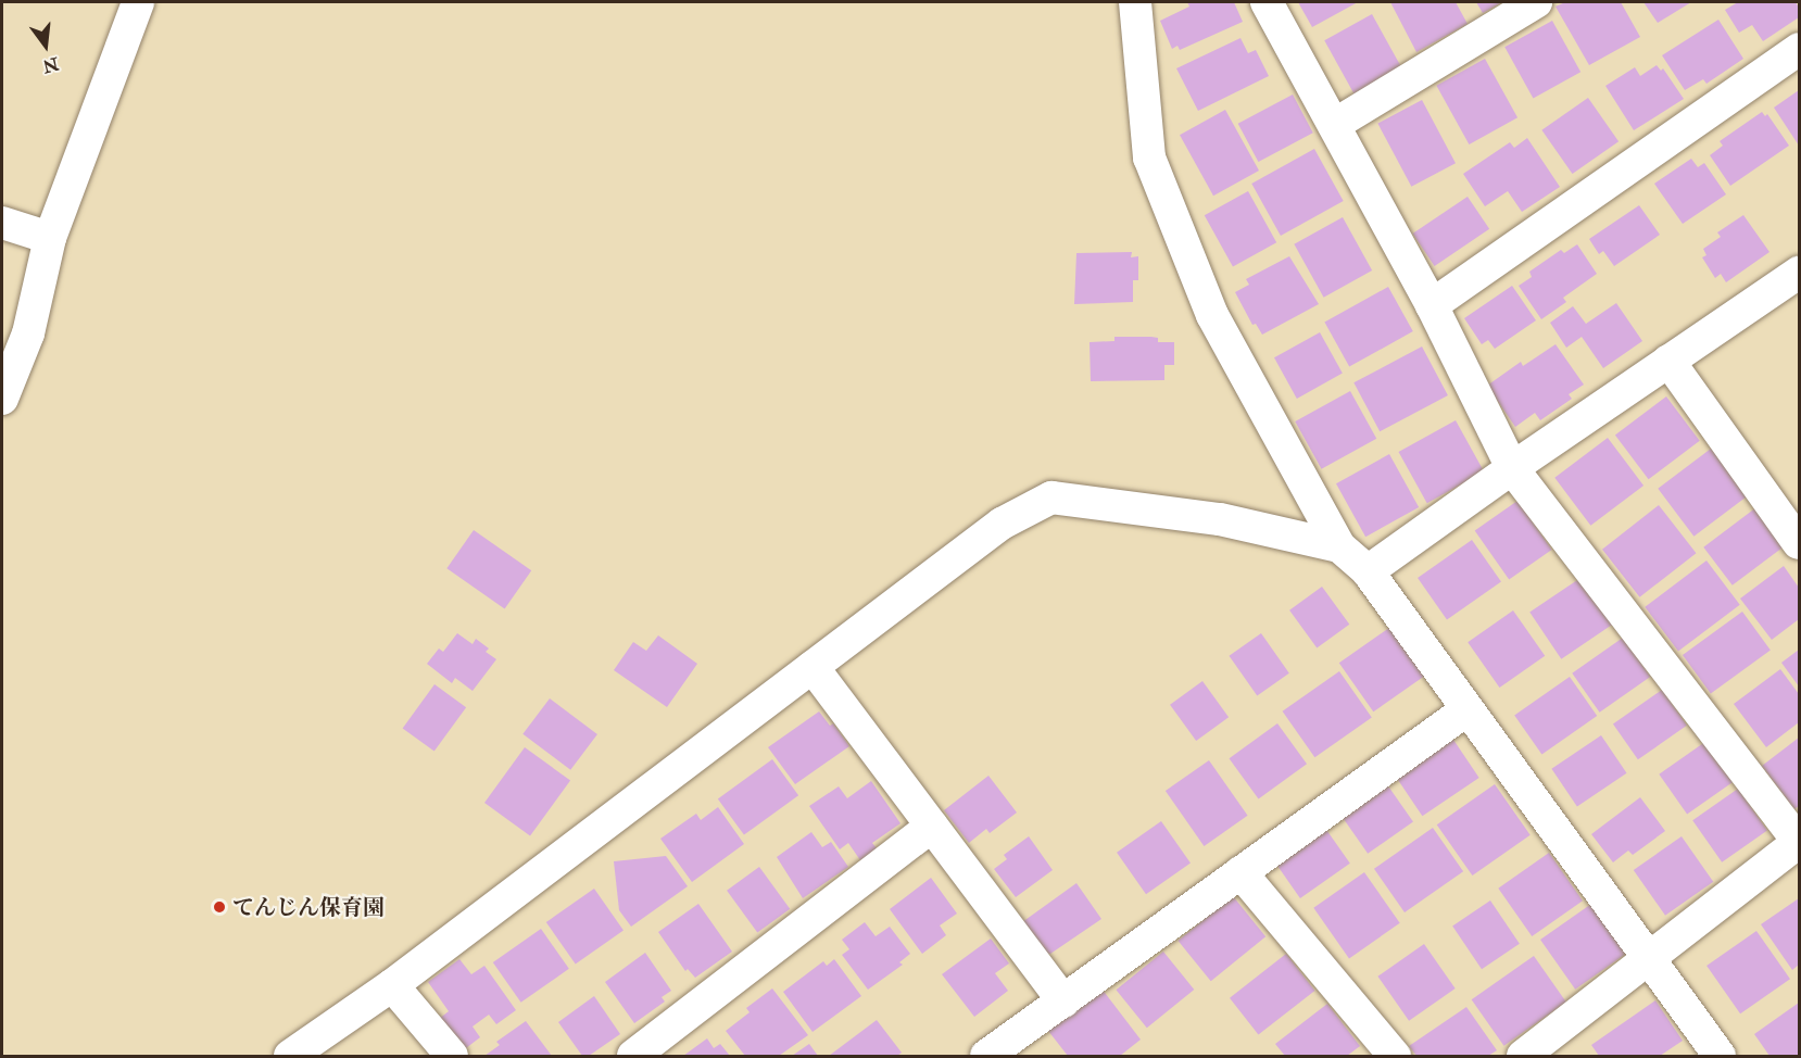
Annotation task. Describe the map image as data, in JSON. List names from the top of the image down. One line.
{"places":["てんじん保育園"],"north":"bottom"}
